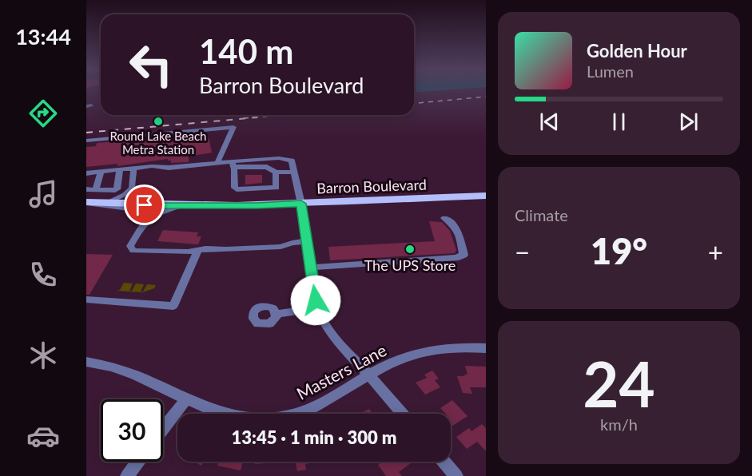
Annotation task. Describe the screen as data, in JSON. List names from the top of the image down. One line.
{"streets":{"main road":["Barron Boulevard"],"street":["Masters Lane"]},"places":["Round Lake Beach Metra Station","The UPS Store"],"page":{"tabs":"13:44","turn":["140 m","Barron Boulevard"],"song":["Golden Hour","Lumen"],"tile":["Climate",["24","km/h"]],"heat":["−","19°","+"],"limit":"30","trip":"13:45 · 1 min · 300 m"}}
